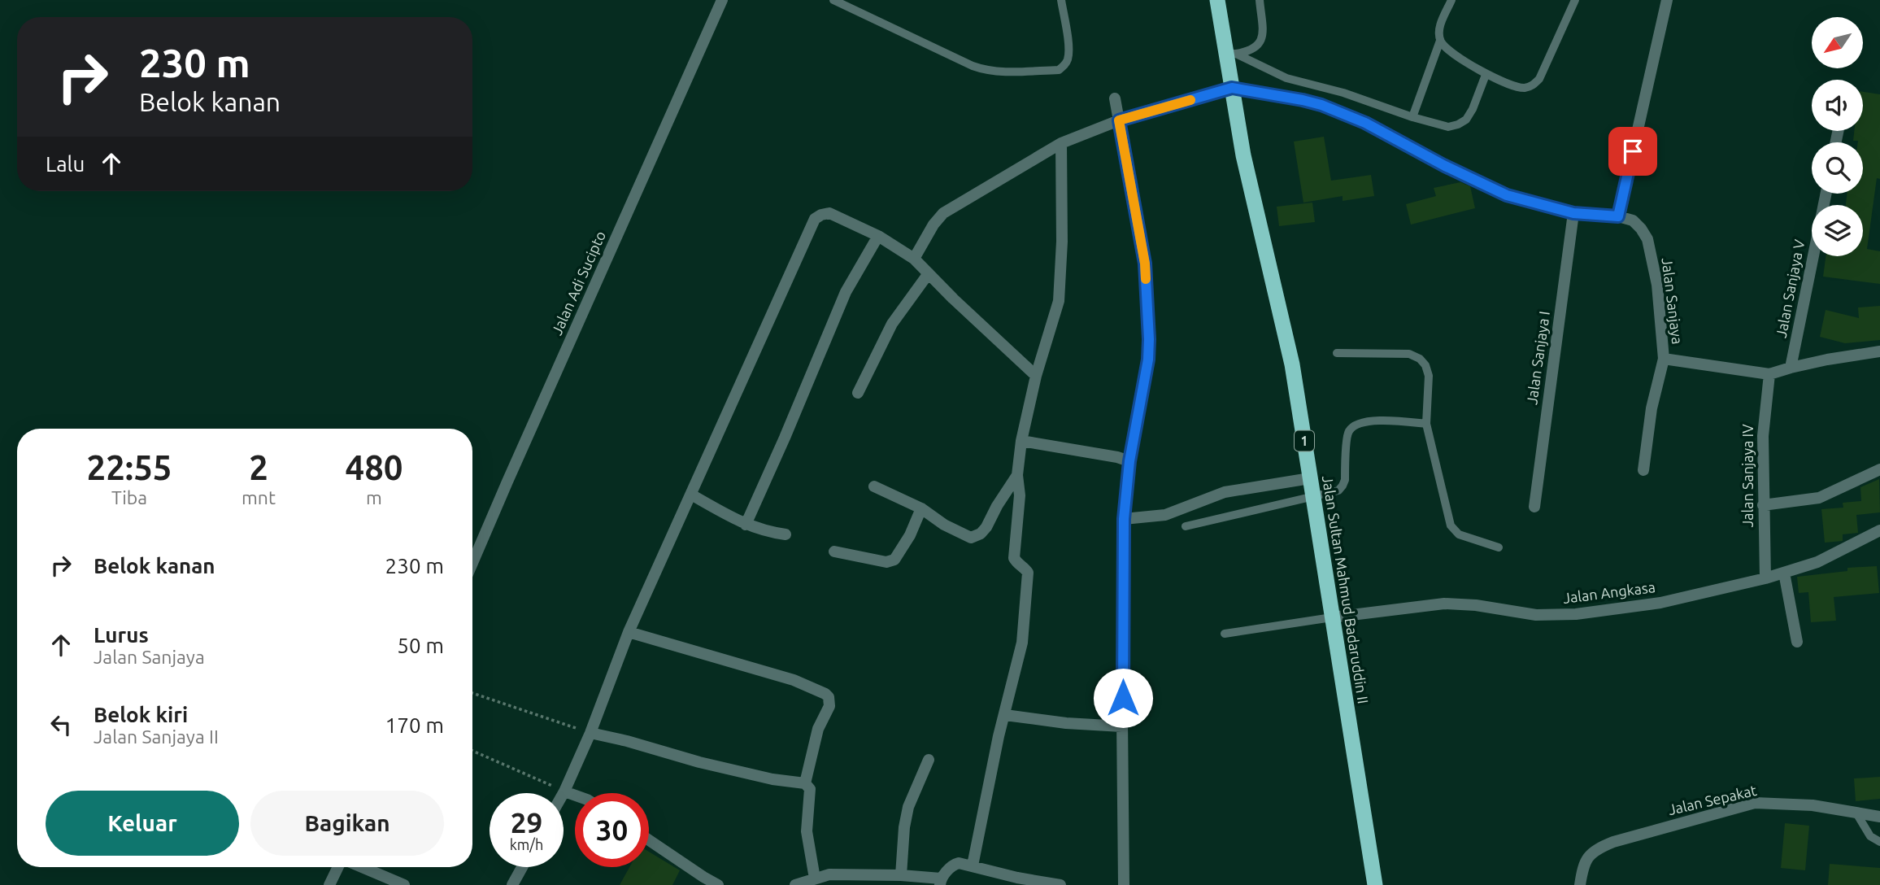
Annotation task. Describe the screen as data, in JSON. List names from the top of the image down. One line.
{"streets":{"highway":["1","Jalan Sultan Mahmud Badaruddin II"],"street":["Jalan Adi Sucipto","Jalan Sanjaya V","Jalan Sanjaya","Jalan Sanjaya I","Jalan Sanjaya IV","Jalan Angkasa","Jalan Sepakat"]},"crossings":[["Jalan Sanjaya V","Jalan Sanjaya"],["Jalan Sanjaya","Jalan Sanjaya I"],["Jalan Sanjaya","Jalan Sanjaya IV"],["Jalan Sanjaya","Jalan Sultan Mahmud Badaruddin II"],["Jalan Sanjaya IV","Jalan Angkasa"],["Jalan Sultan Mahmud Badaruddin II","Jalan Angkasa"]],"north":"bottom left","page":{"turn":["230 m","Belok kanan"],"then":"Lalu","eta":["22:55","Tiba","2","mnt","480","m"],"list":[{"name":"Belok kanan","value":"230 m"},{"name":"Lurus","note":"Jalan Sanjaya","value":"50 m"},{"name":"Belok kiri","note":"Jalan Sanjaya II","value":"170 m"}],"buttons":["Keluar","Bagikan"],"speed":"29 km/h","limit":"30"}}
